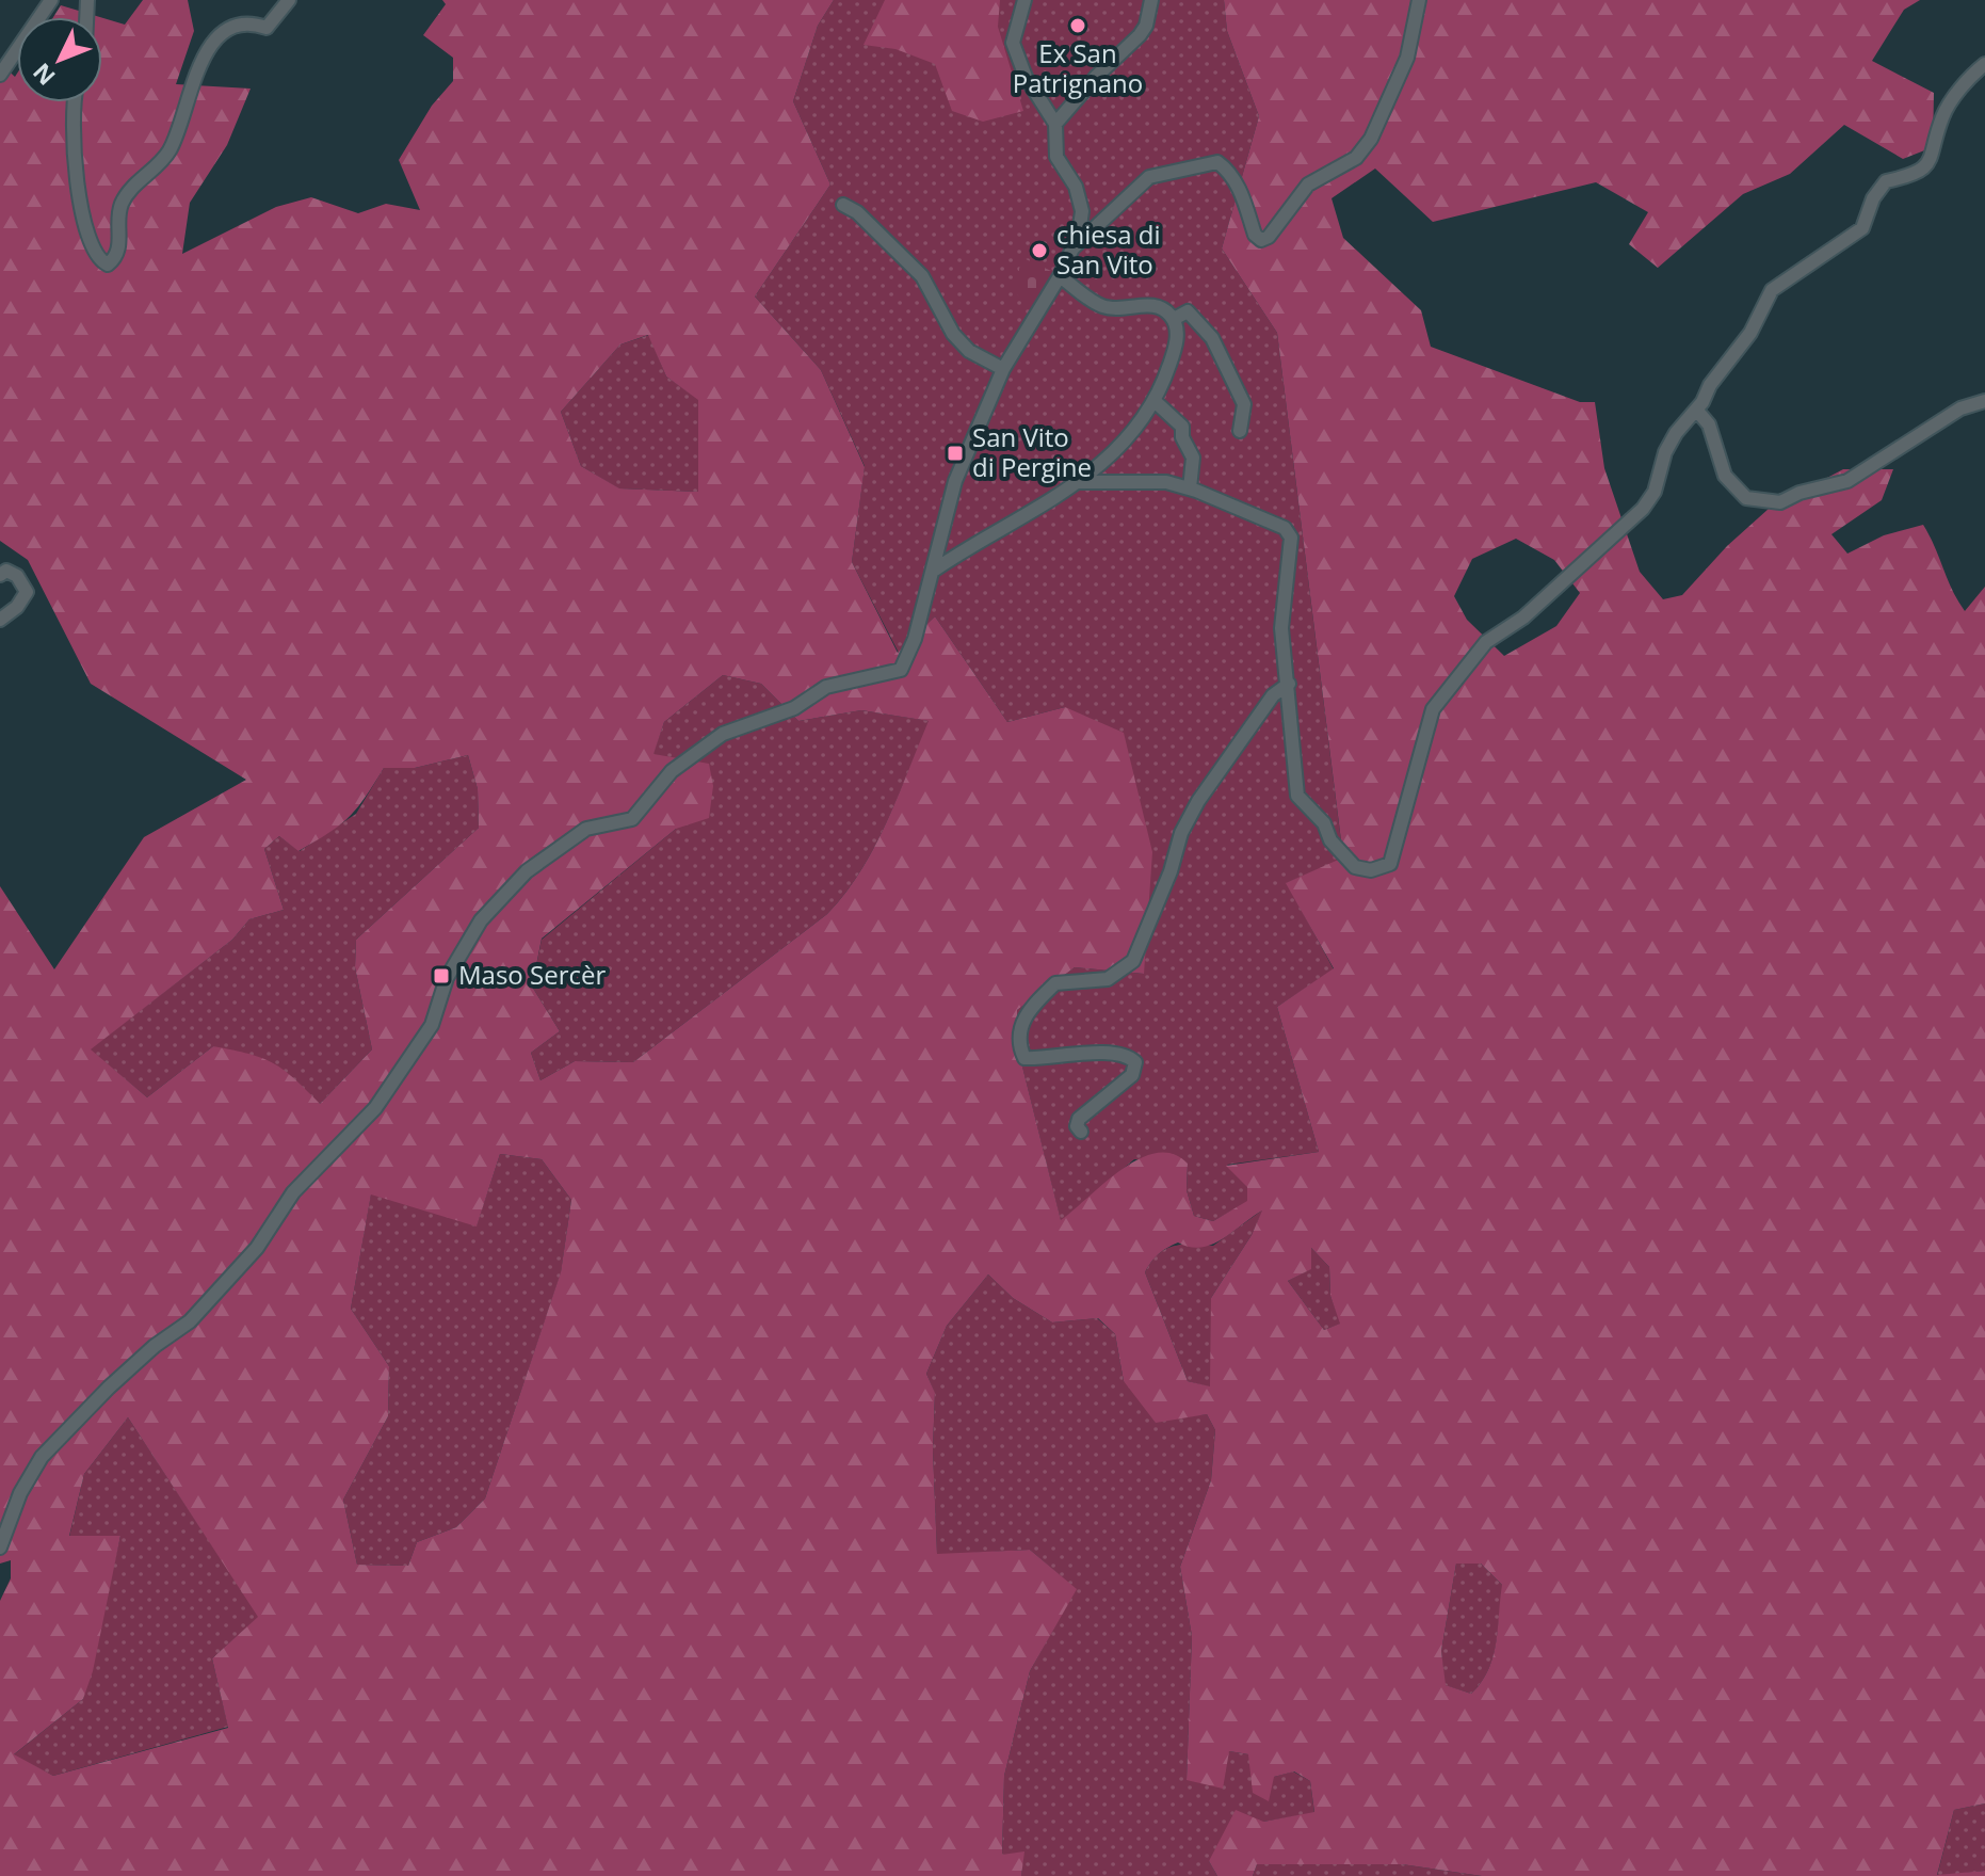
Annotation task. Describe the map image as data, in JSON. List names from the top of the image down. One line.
{"places":{"other":["Ex San Patrignano","chiesa di San Vito"],"transit":["San Vito di Pergine","Maso Sercèr"]},"north":"bottom left"}
